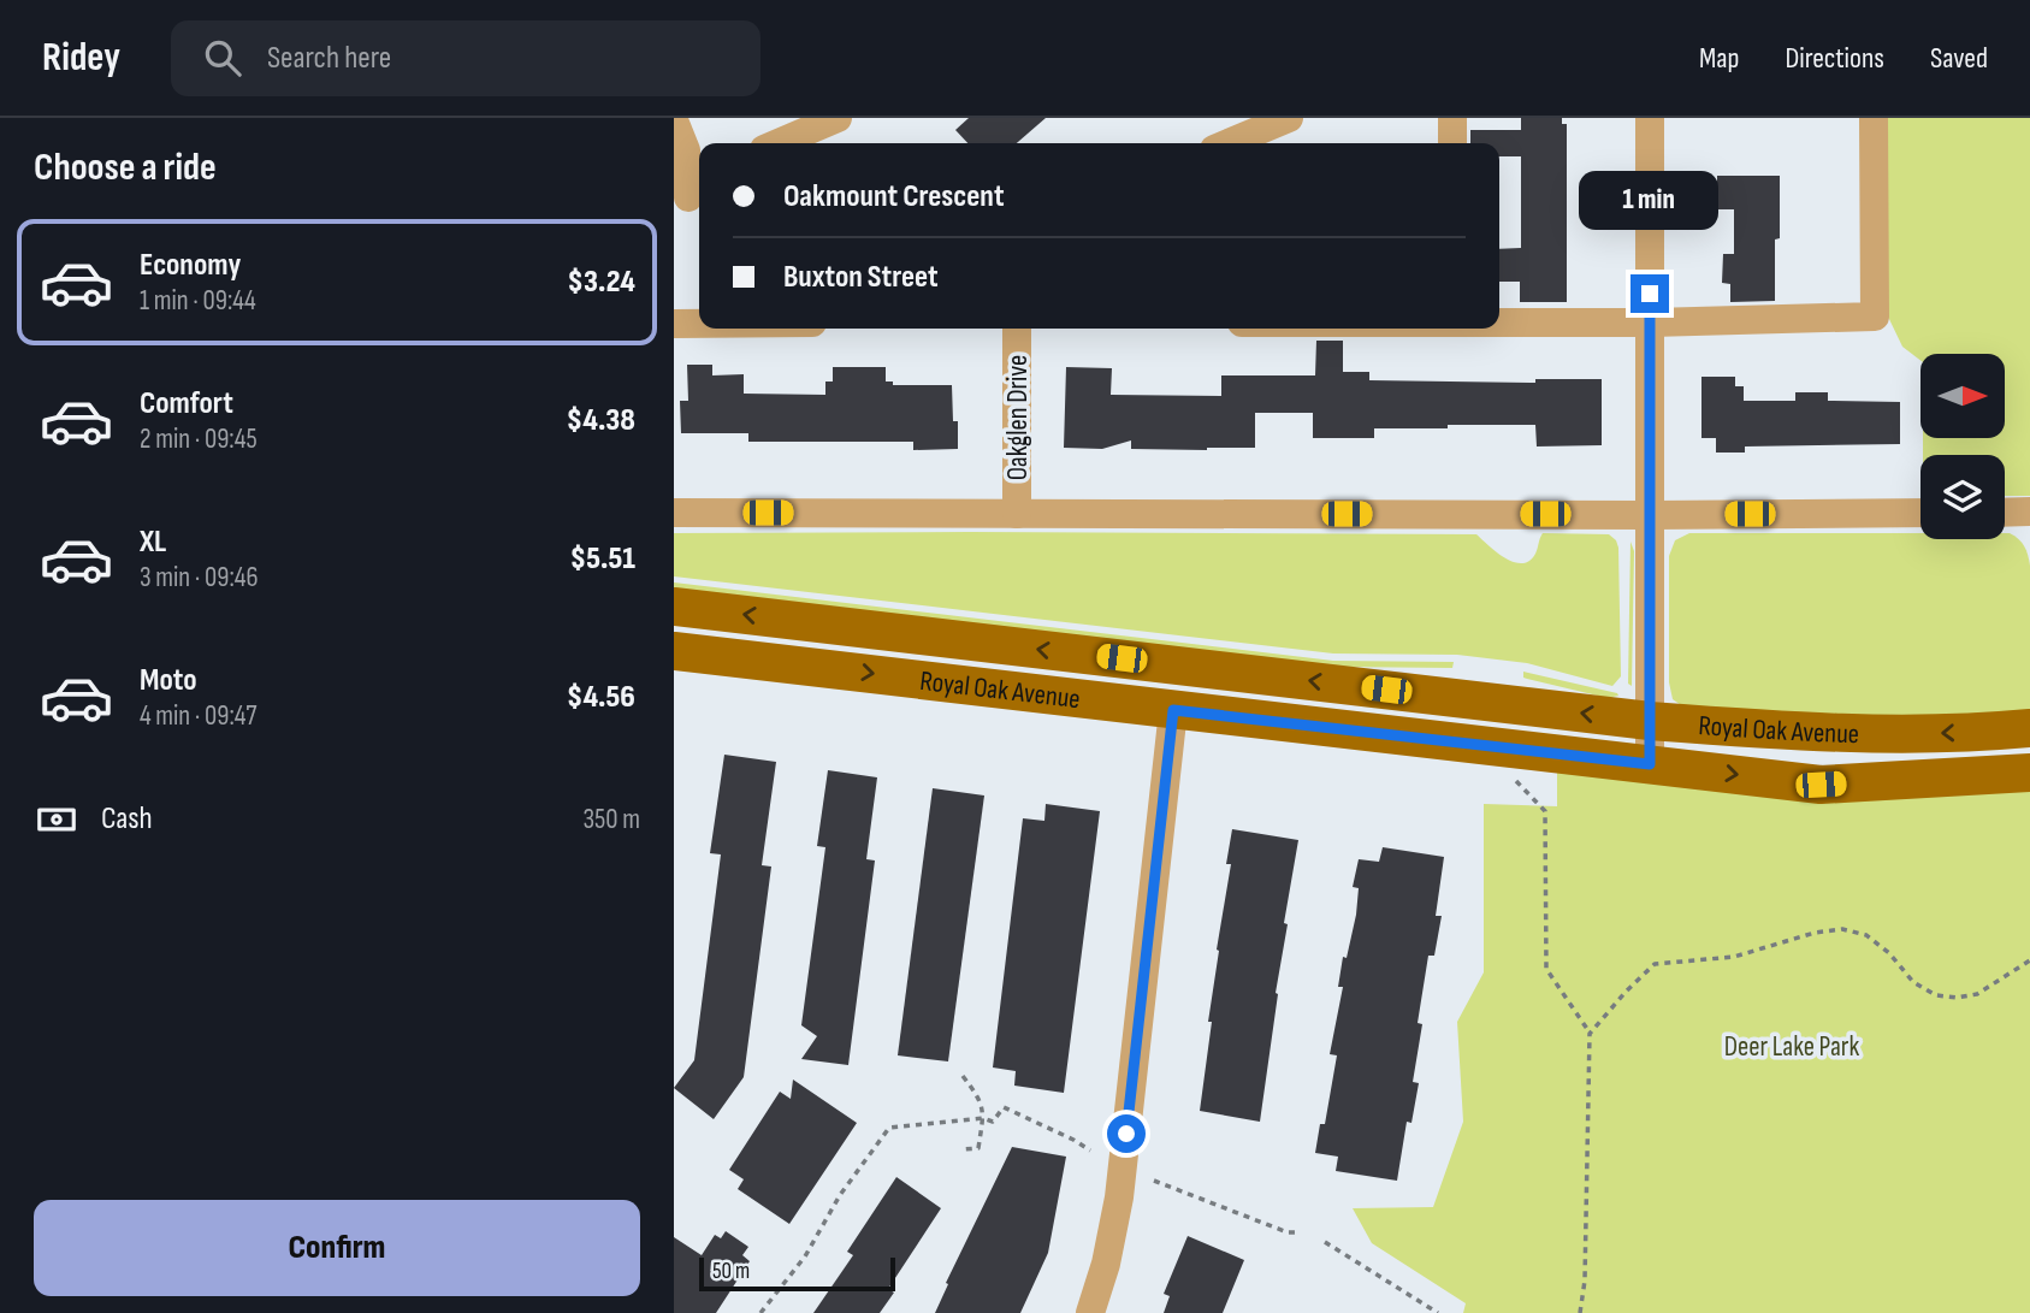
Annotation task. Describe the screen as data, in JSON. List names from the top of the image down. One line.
{"streets":{"main road":["Royal Oak Avenue"],"street":["Oakglen Drive"]},"parks":["Deer Lake Park"],"scale_bar":"50 m","north":"right","page":{"header":"Ridey","search":"Search here","nav":["Map","Directions","Saved"],"heading":"Choose a ride","banner":["Oakmount Crescent","Buxton Street"],"bubble":"1 min","list":[{"name":"Economy","note":"1 min · 09:44","value":"$3.24"},{"name":"Comfort","note":"2 min · 09:45","value":"$4.38"},{"name":"XL","note":"3 min · 09:46","value":"$5.51"},{"name":"Moto","note":"4 min · 09:47","value":"$4.56"}],"pay":["Cash","350 m"],"buttons":"Confirm","scale":"50 m"}}
